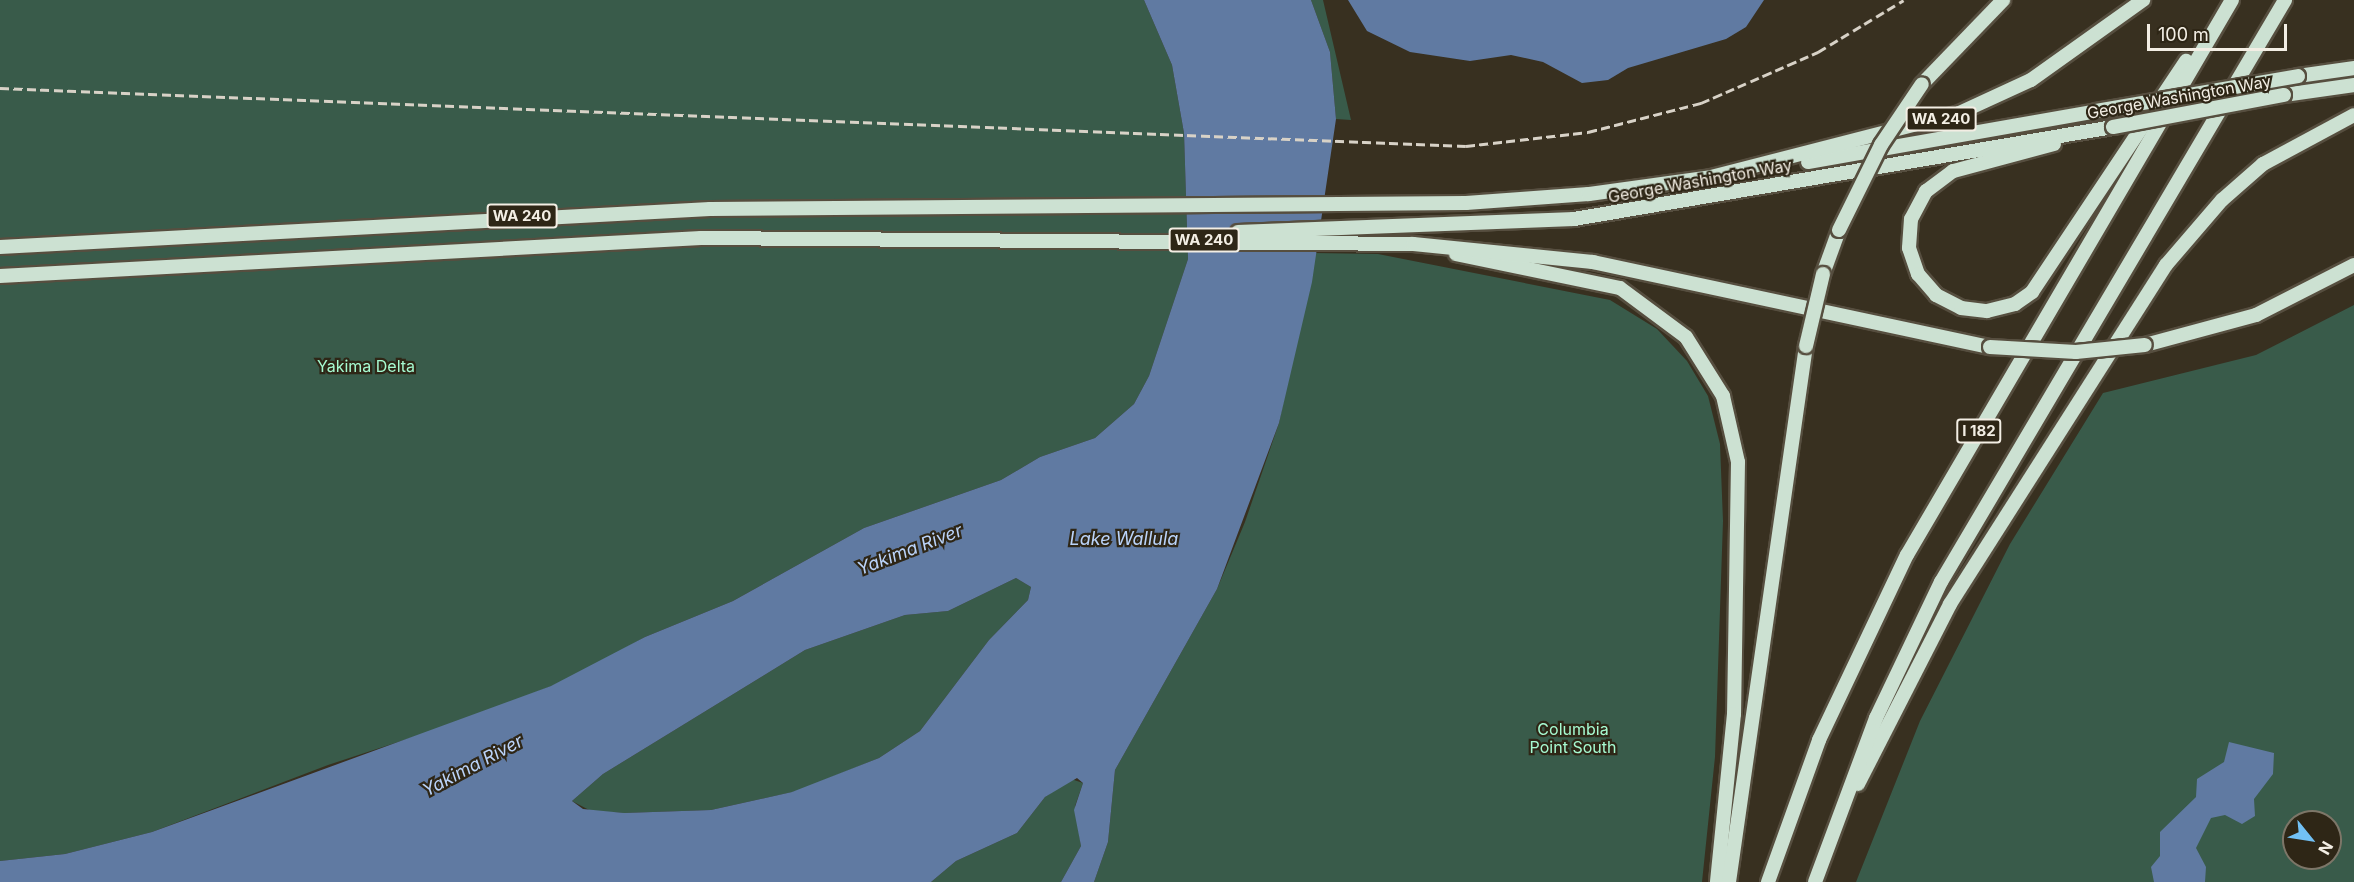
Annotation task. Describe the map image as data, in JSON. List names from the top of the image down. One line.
{"streets":{"highway":["George Washington Way","WA 240","I 182"]},"crossings":[["George Washington Way","WA 240"]],"water":["Lake Wallula","Yakima River"],"parks":["Yakima Delta","Columbia Point South"],"scale_bar":"100 m","north":"bottom right"}
